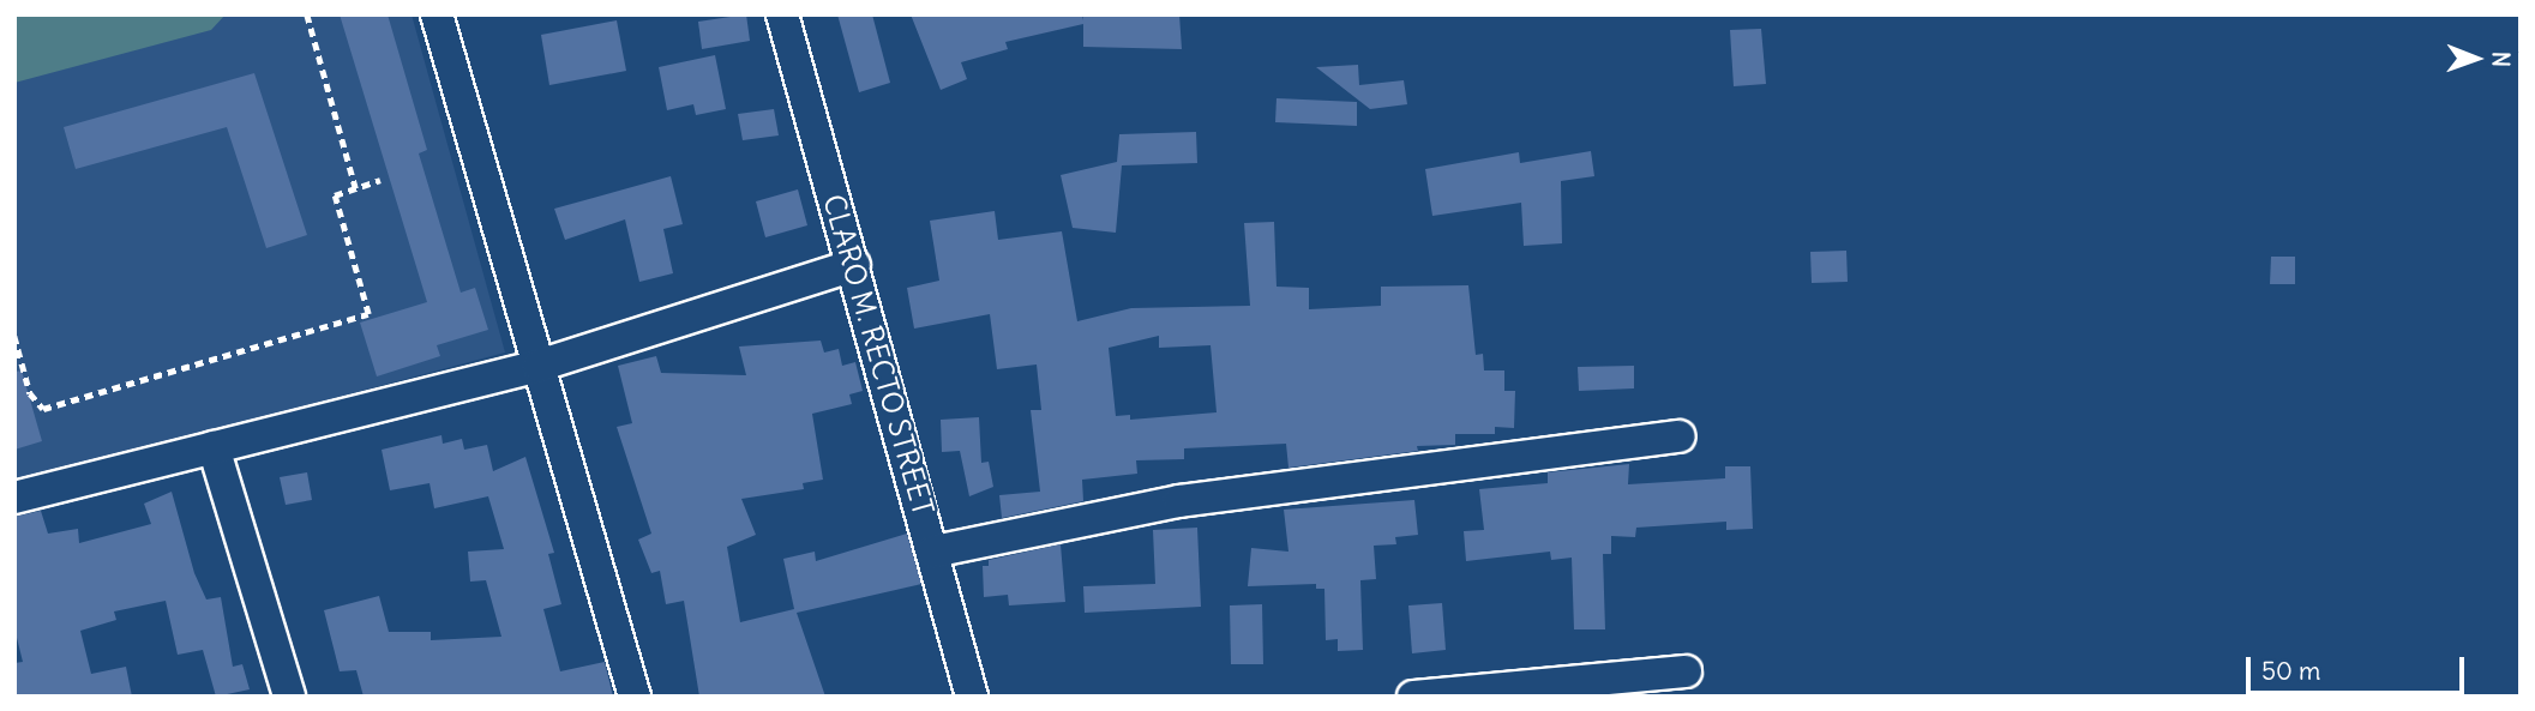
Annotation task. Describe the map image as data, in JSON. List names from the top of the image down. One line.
{"streets":{"street":["CLARO M. RECTO STREET"]},"scale_bar":"50 m","north":"right"}
